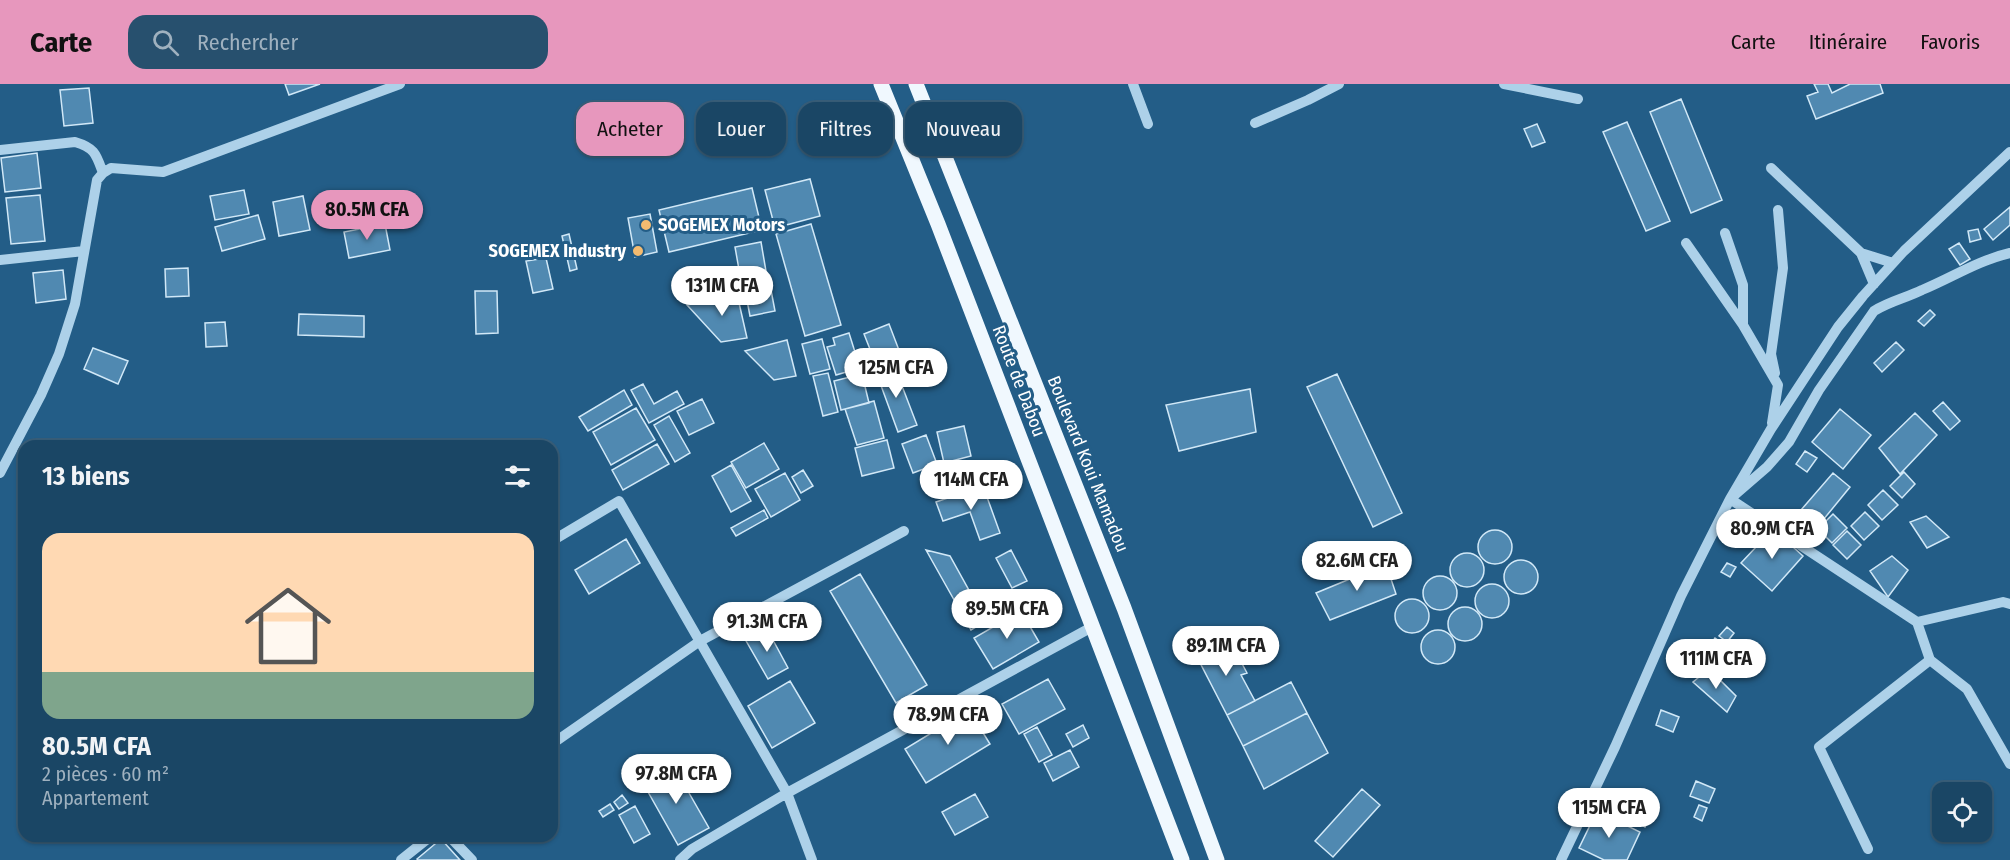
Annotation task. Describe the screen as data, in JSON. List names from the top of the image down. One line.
{"streets":{"main road":["Route de Dabou","Boulevard Koui Mamadou"]},"places":["SOGEMEX Motors","SOGEMEX Industry"],"page":{"header":"Carte","search":"Rechercher","nav":["Carte","Itinéraire","Favoris"],"chip":["Acheter","Louer","Filtres","Nouveau"],"price":["80.5M CFA","131M CFA","125M CFA","114M CFA","80.9M CFA","82.6M CFA","89.5M CFA","91.3M CFA","89.1M CFA","111M CFA","78.9M CFA","97.8M CFA","115M CFA"],"heading":"13 biens","list":[{"name":"80.5M CFA","note":"2 pièces · 60 m² · Appartement"}]}}
